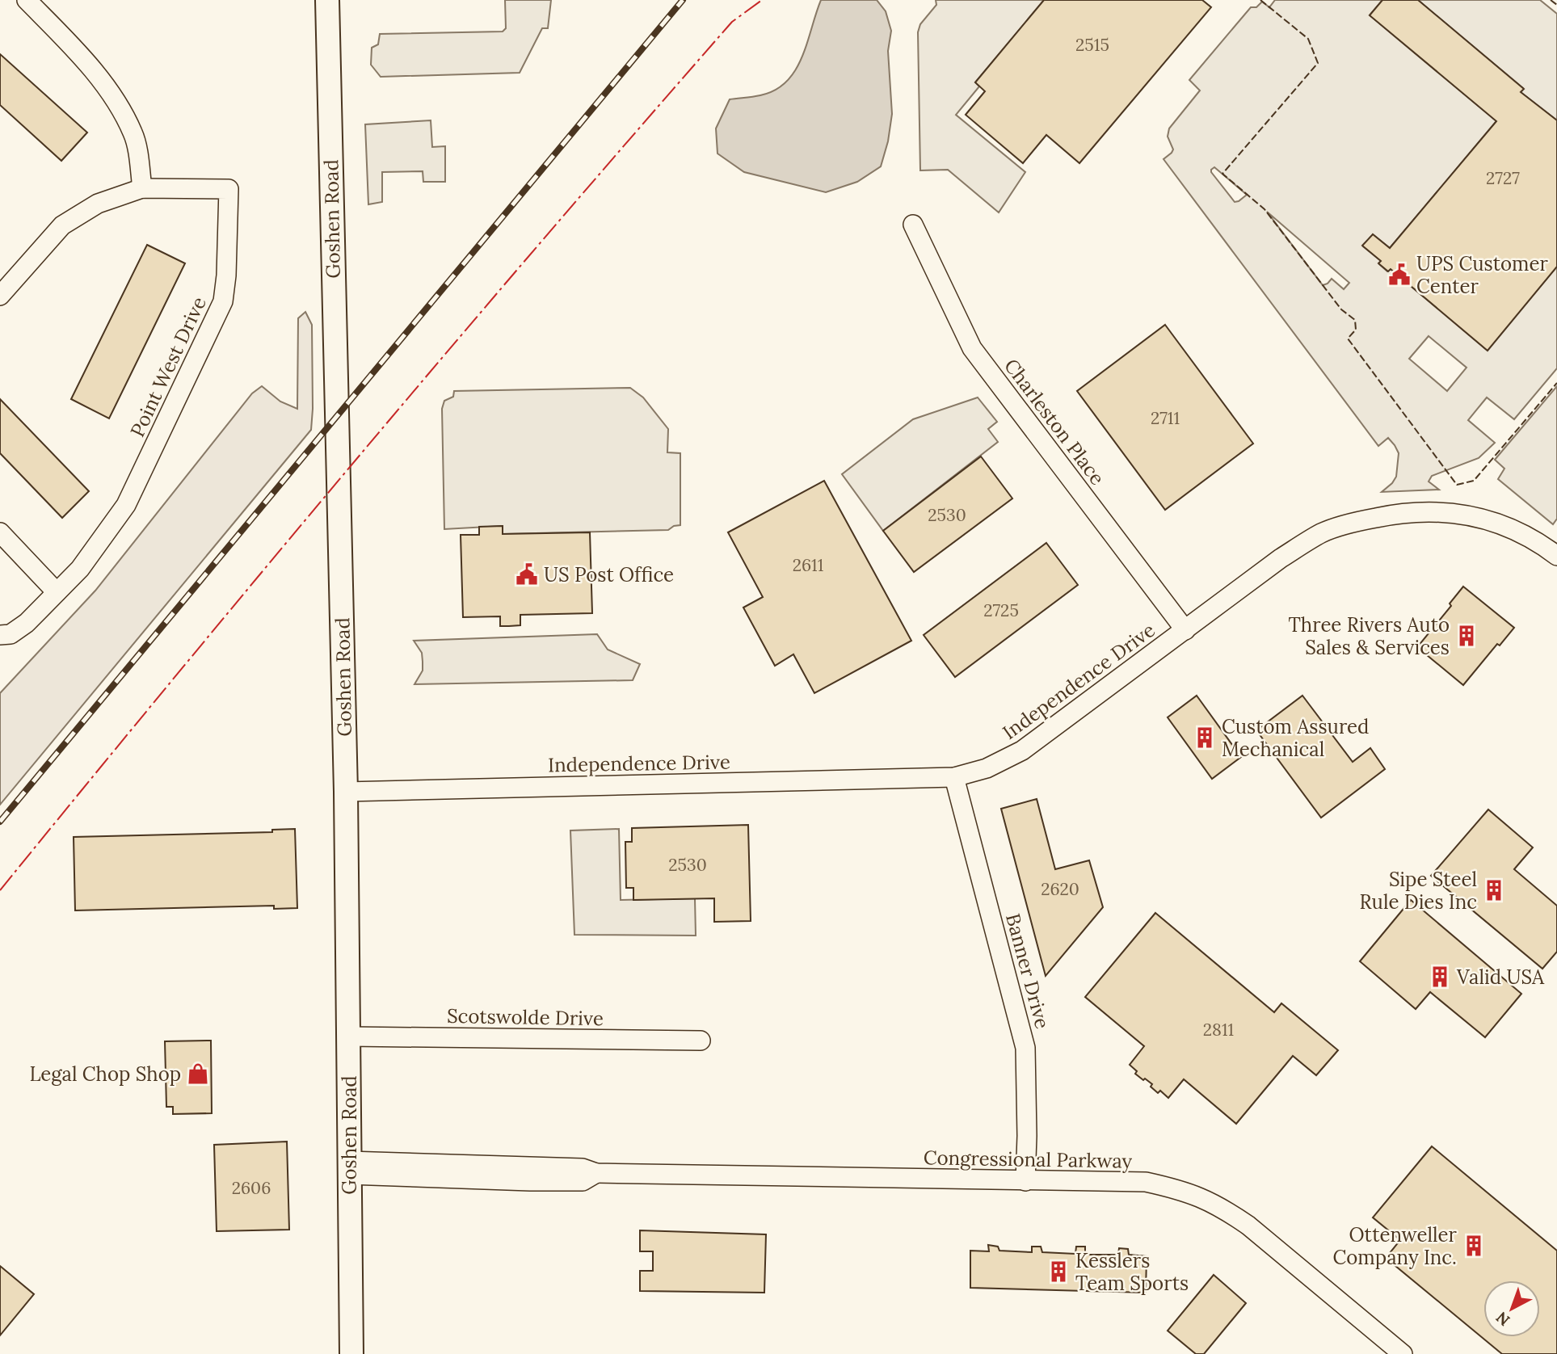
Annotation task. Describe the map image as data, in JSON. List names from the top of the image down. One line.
{"streets":{"main road":["Goshen Road"],"street":["Point West Drive","Charleston Place","Independence Drive","Banner Drive","Scotswolde Drive","Congressional Parkway"]},"crossings":[["Goshen Road","Independence Drive"],["Goshen Road","Scotswolde Drive"],["Goshen Road","Congressional Parkway"],["Charleston Place","Independence Drive"],["Independence Drive","Banner Drive"],["Banner Drive","Congressional Parkway"]],"places":{"public building":["UPS Customer Center","US Post Office"],"building":["Three Rivers Auto Sales & Services","Custom Assured Mechanical","Sipe Steel Rule Dies Inc","Valid USA","Ottenweller Company Inc.","Kesslers Team Sports"],"shop":["Legal Chop Shop"]},"house_numbers":["2515","2727","2711","2530","2611","2725","2530","2620","2811","2606"],"north":"bottom left"}
